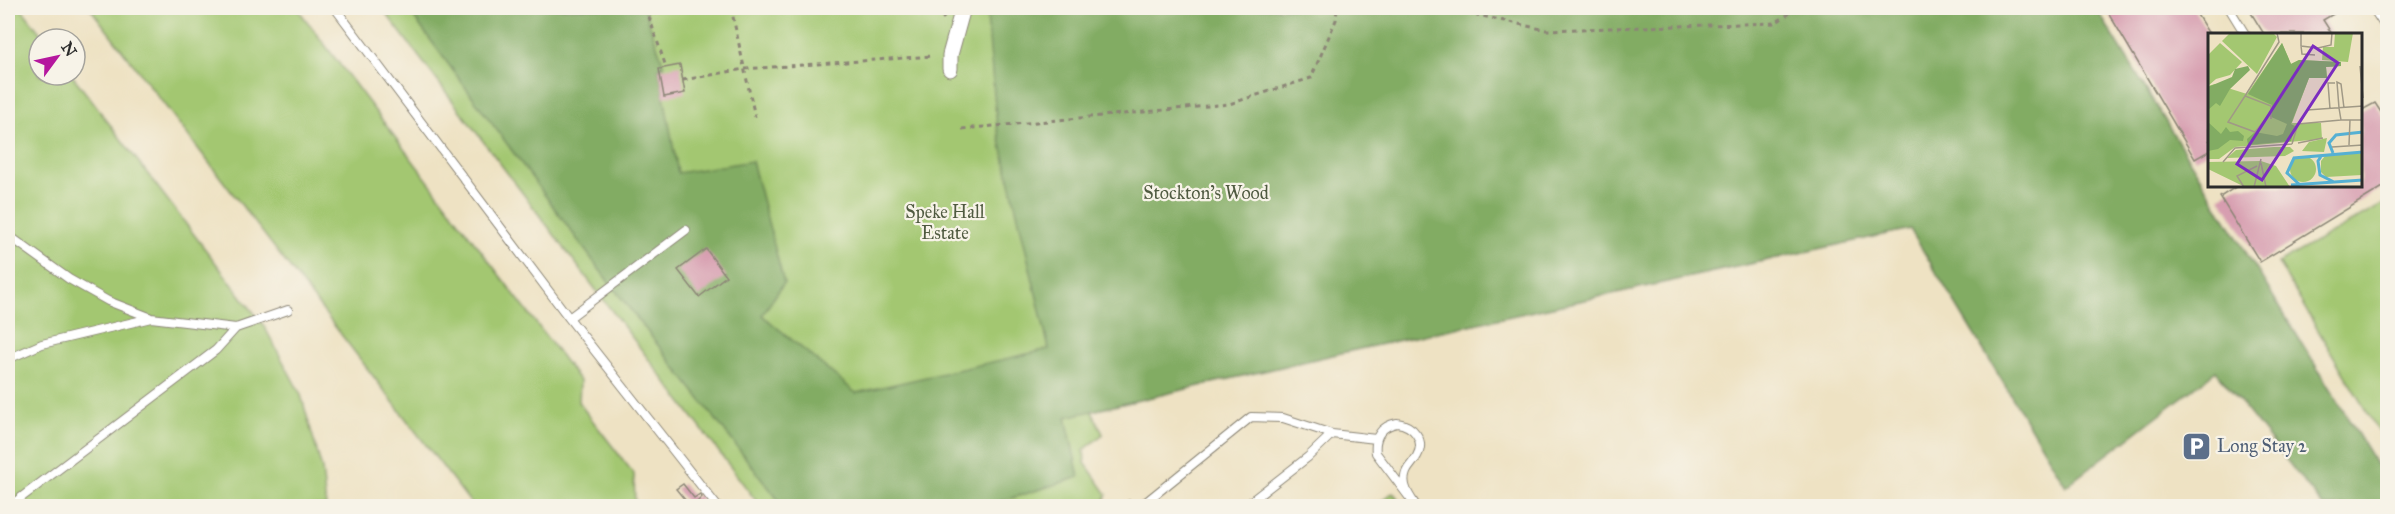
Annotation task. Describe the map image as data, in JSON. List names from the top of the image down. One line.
{"parks":["Stockton's Wood","Speke Hall Estate"],"places":{"parking":["Long Stay 2"]},"north":"top right"}
